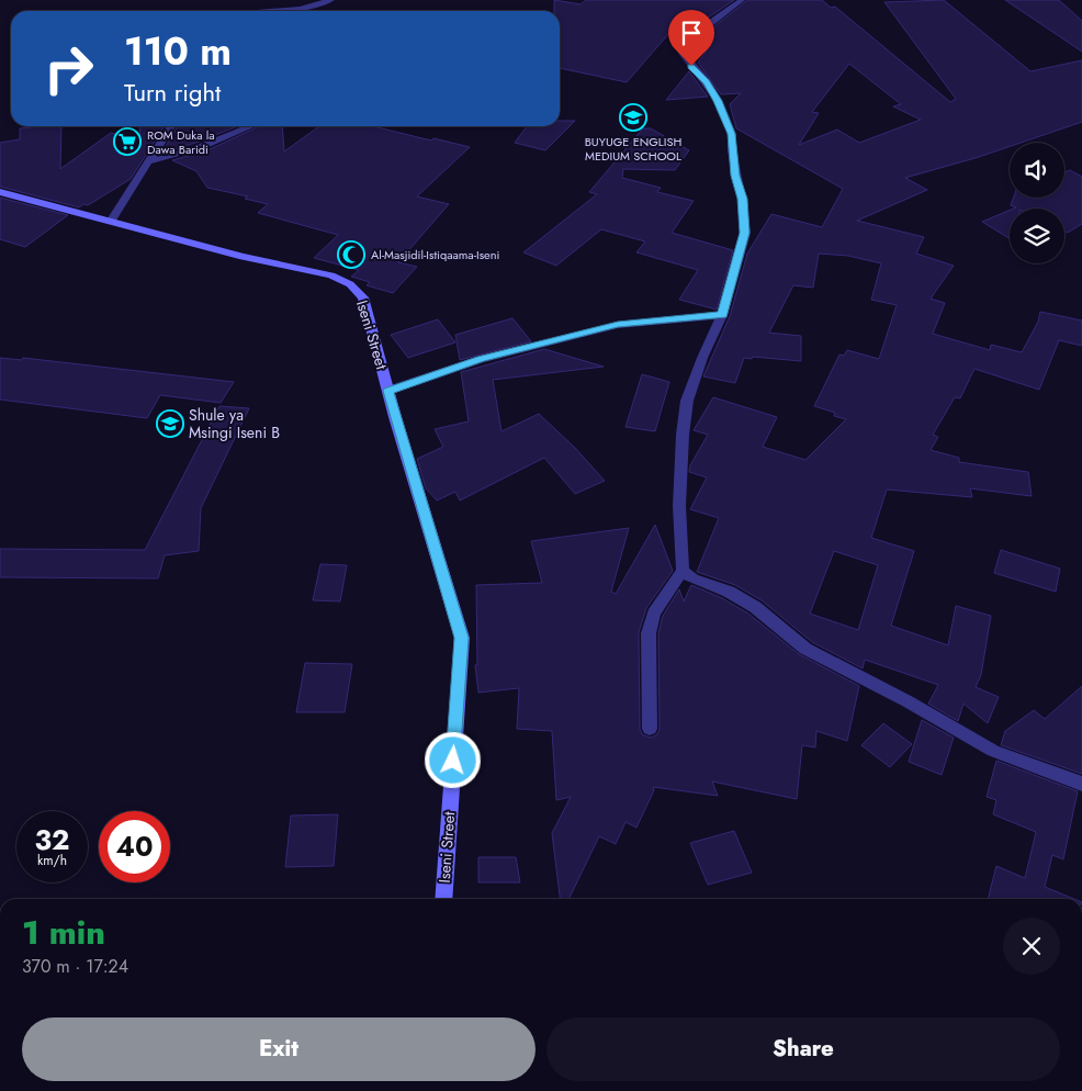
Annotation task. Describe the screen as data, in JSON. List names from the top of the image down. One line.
{"streets":{"street":["Iseni Street"]},"places":{"school or university":["BUYUGE ENGLISH MEDIUM SCHOOL","Shule ya Msingi Iseni B"],"supermarket":["ROM Duka la Dawa Baridi"],"mosque":["Al-Masjidil-Istiqaama-Iseni"]},"page":{"turn":["110 m","Turn right"],"speed":"32 km/h","limit":"40","heading":["1 min","370 m · 17:24"],"buttons":["Exit","Share"]}}
